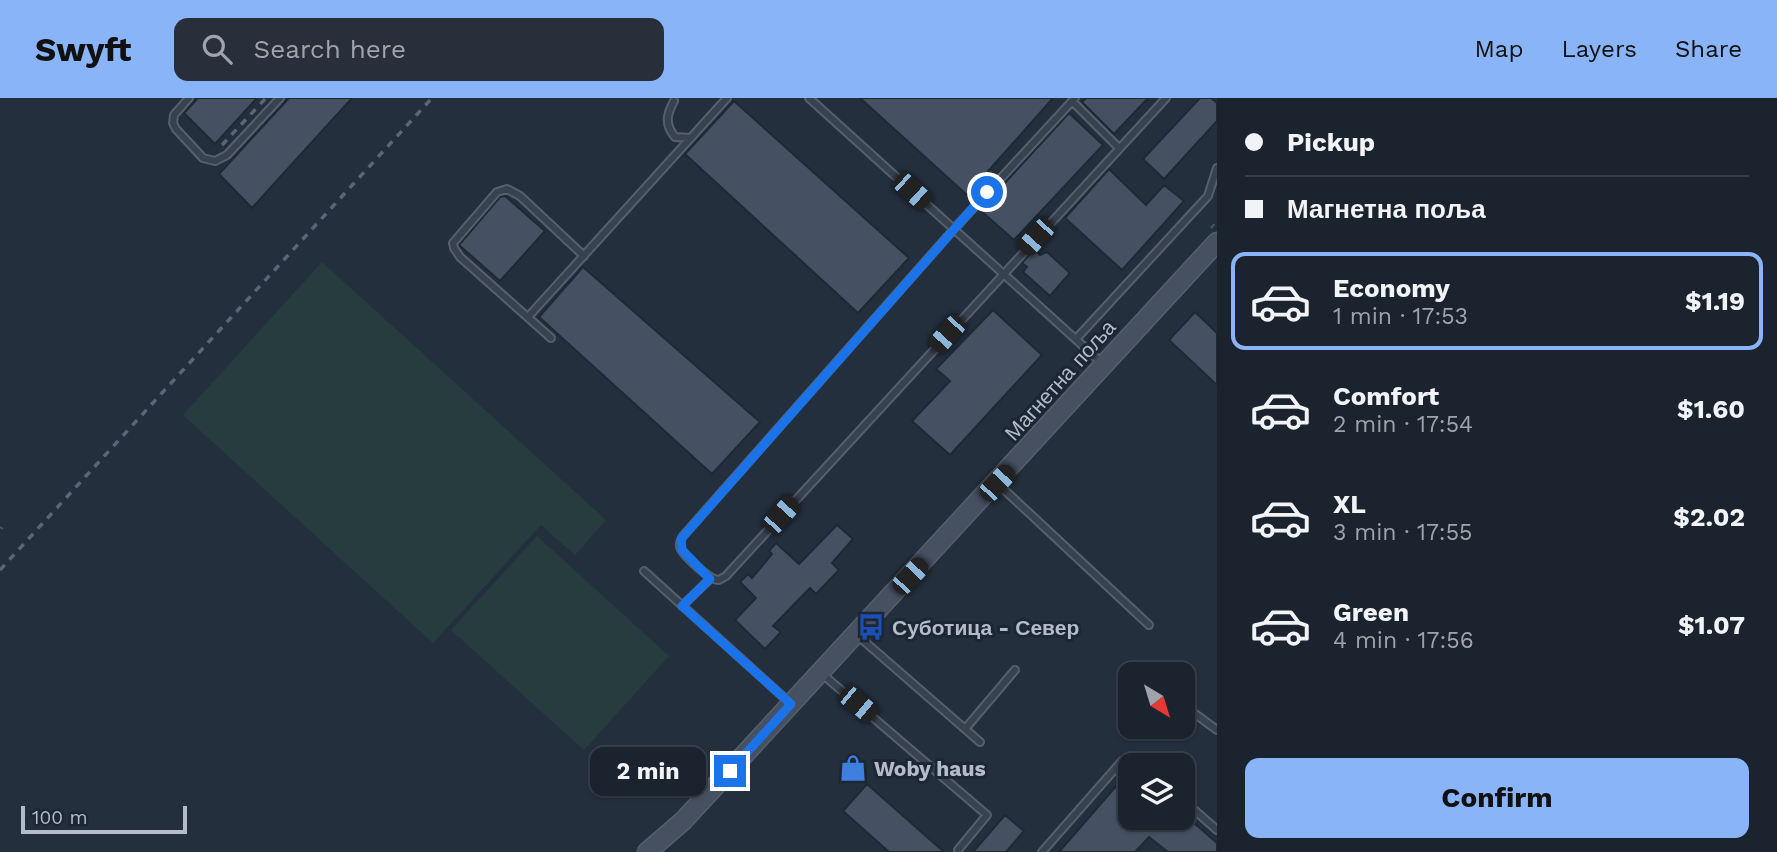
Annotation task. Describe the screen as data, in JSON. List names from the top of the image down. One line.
{"streets":{"street":["Магнетна поља"]},"places":{"bus stop":["Суботица - Север"],"shop":["Woby haus"]},"scale_bar":"100 m","north":"bottom right","page":{"header":"Swyft","search":"Search here","nav":["Map","Layers","Share"],"banner":["Pickup","Магнетна поља"],"list":[{"name":"Economy","note":"1 min · 17:53","value":"$1.19"},{"name":"Comfort","note":"2 min · 17:54","value":"$1.60"},{"name":"XL","note":"3 min · 17:55","value":"$2.02"},{"name":"Green","note":"4 min · 17:56","value":"$1.07"}],"buttons":"Confirm","bubble":"2 min","scale":"100 m"}}
